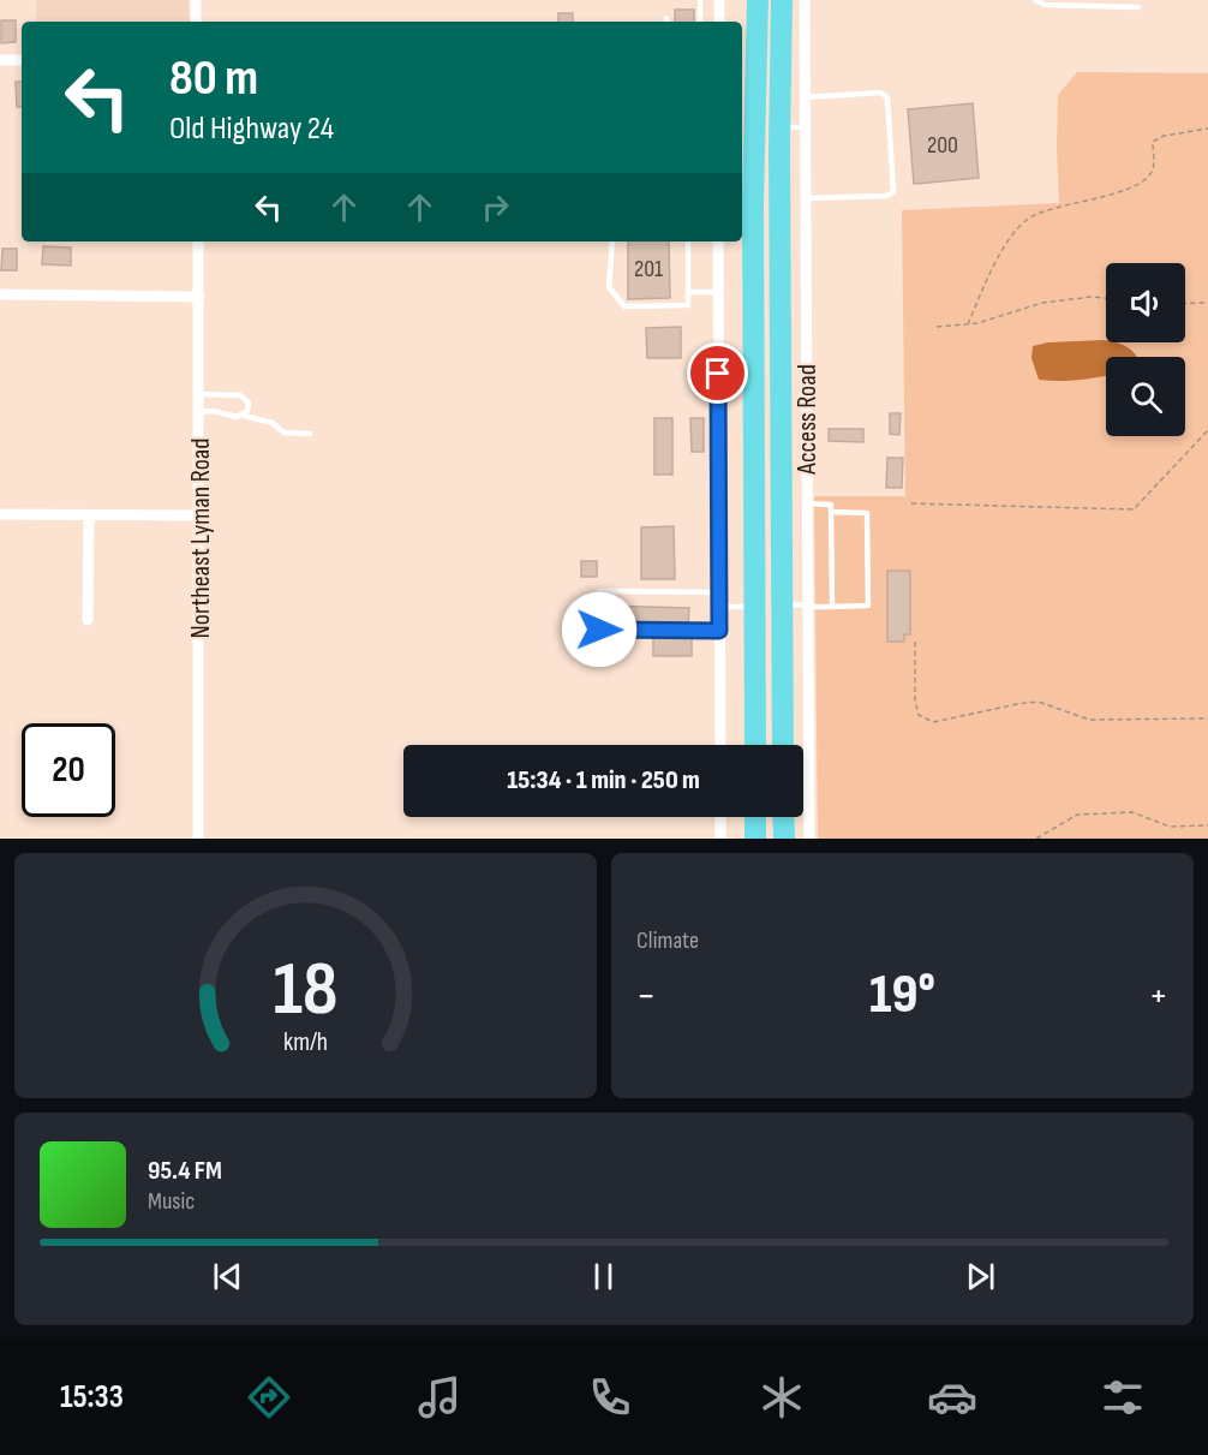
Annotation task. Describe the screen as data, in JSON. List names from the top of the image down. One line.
{"streets":{"street":["Access Road","Northeast Lyman Road"]},"house_numbers":["200","201"],"page":{"turn":["80 m","Old Highway 24"],"limit":"20","trip":"15:34 · 1 min · 250 m","tile":"Climate","heat":["−","19°","+"],"song":["95.4 FM","Music"],"tabs":"15:33","gauge":["18","km/h"]}}
